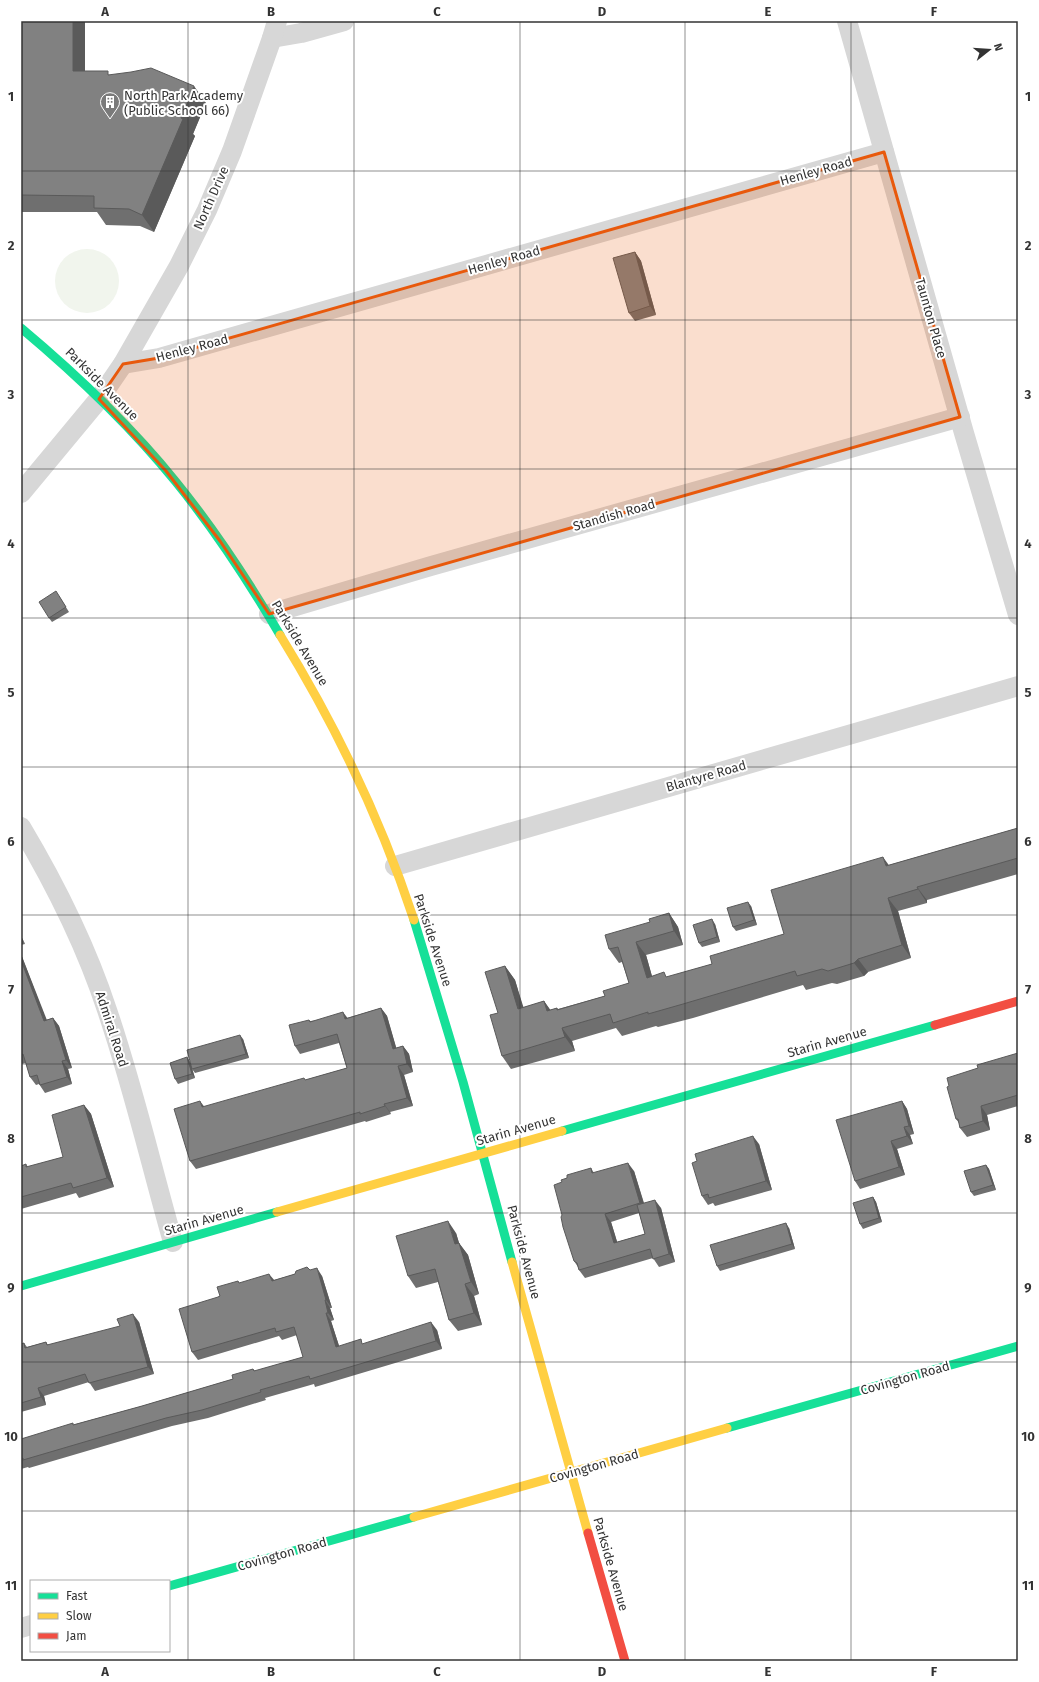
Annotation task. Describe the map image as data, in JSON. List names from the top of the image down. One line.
{"streets":{"street":["Henley Road","North Drive","Taunton Place","Parkside Avenue","Standish Road","Blantyre Road","Admiral Road","Starin Avenue","Covington Road"]},"crossings":[["Henley Road","North Drive"],["Henley Road","Taunton Place"],["North Drive","Parkside Avenue"],["Taunton Place","Standish Road"],["Parkside Avenue","Standish Road"],["Parkside Avenue","Blantyre Road"],["Parkside Avenue","Starin Avenue"],["Parkside Avenue","Covington Road"],["Admiral Road","Starin Avenue"]],"places":{"building":["North Park Academy (Public School 66)"]},"legend":["Fast","Slow","Jam"],"north":"right","grid":{"columns":["A","B","C","D","E","F"],"rows":["1","2","3","4","5","6","7","8","9","10","11"]}}
